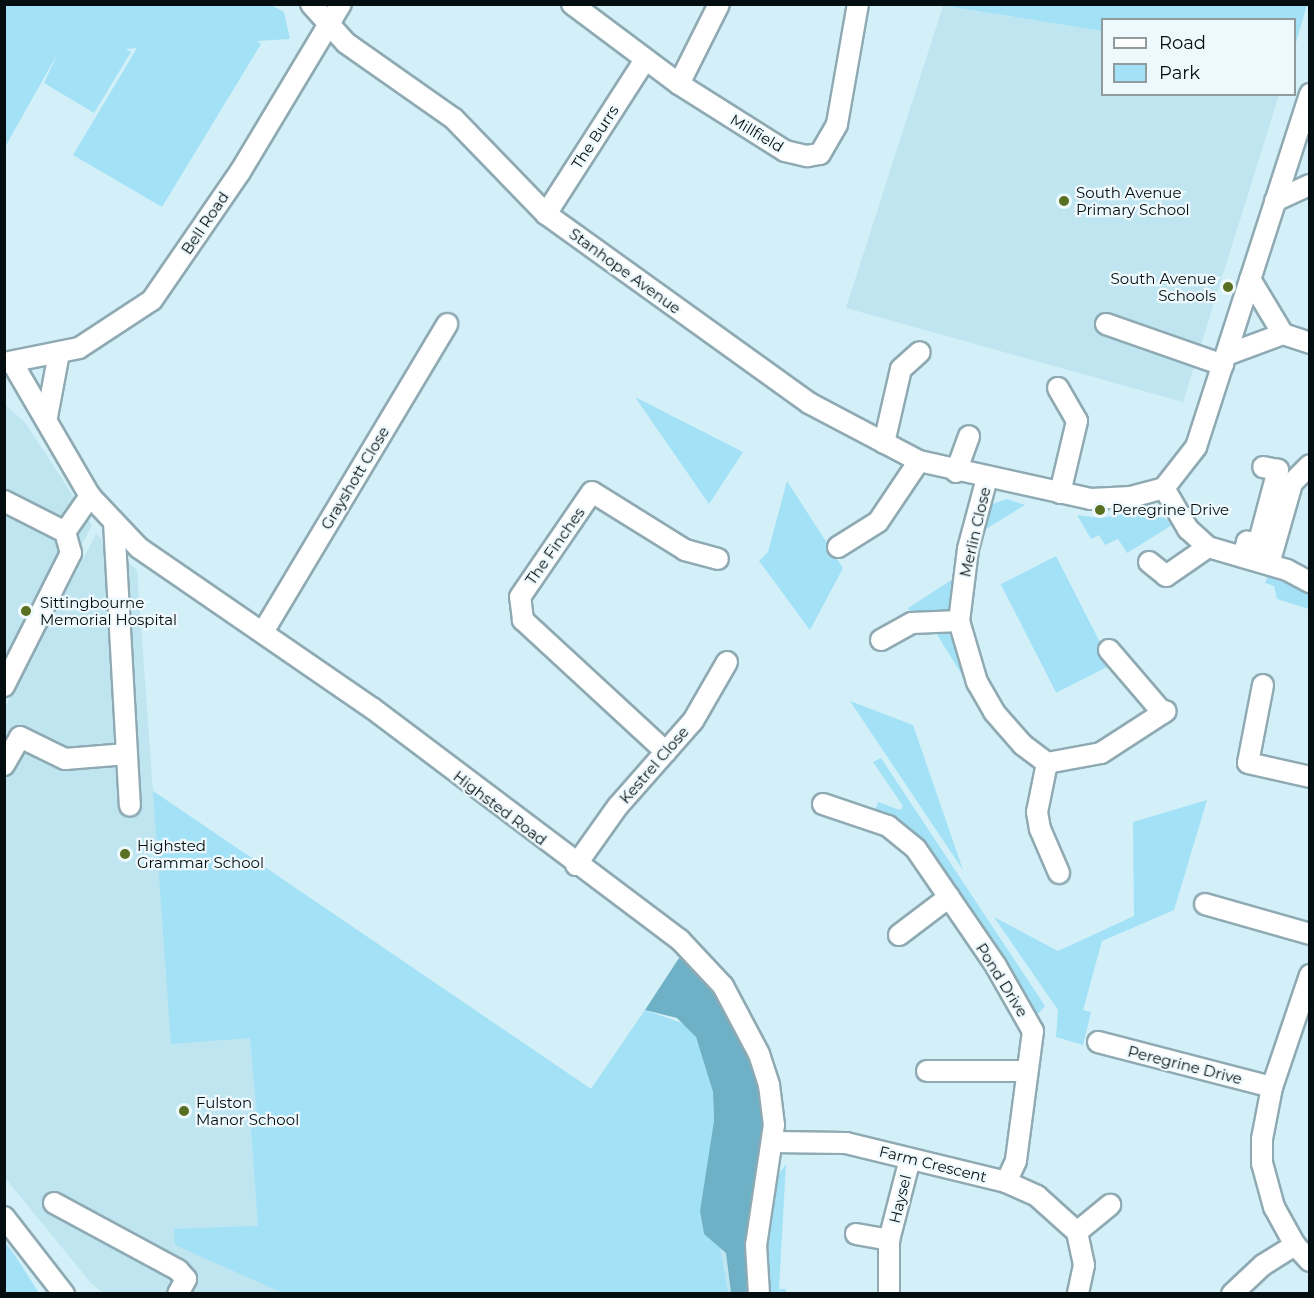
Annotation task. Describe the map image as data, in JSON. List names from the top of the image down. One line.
{"streets":{"street":["Millfield","The Burrs","Bell Road","Stanhope Avenue","Grayshott Close","Merlin Close","The Finches","Kestrel Close","Highsted Road","Pond Drive","Peregrine Drive","Farm Crescent","Haysel"]},"crossings":[["Millfield","The Burrs"],["The Burrs","Stanhope Avenue"],["Bell Road","Stanhope Avenue"],["Bell Road","Highsted Road"],["Stanhope Avenue","Merlin Close"],["Grayshott Close","Highsted Road"],["The Finches","Kestrel Close"],["Kestrel Close","Highsted Road"],["Highsted Road","Farm Crescent"],["Pond Drive","Farm Crescent"],["Farm Crescent","Haysel"]],"places":["South Avenue Primary School","South Avenue Schools","Peregrine Drive","Sittingbourne Memorial Hospital","Highsted Grammar School","Fulston Manor School"],"legend":["Road","Park"]}
